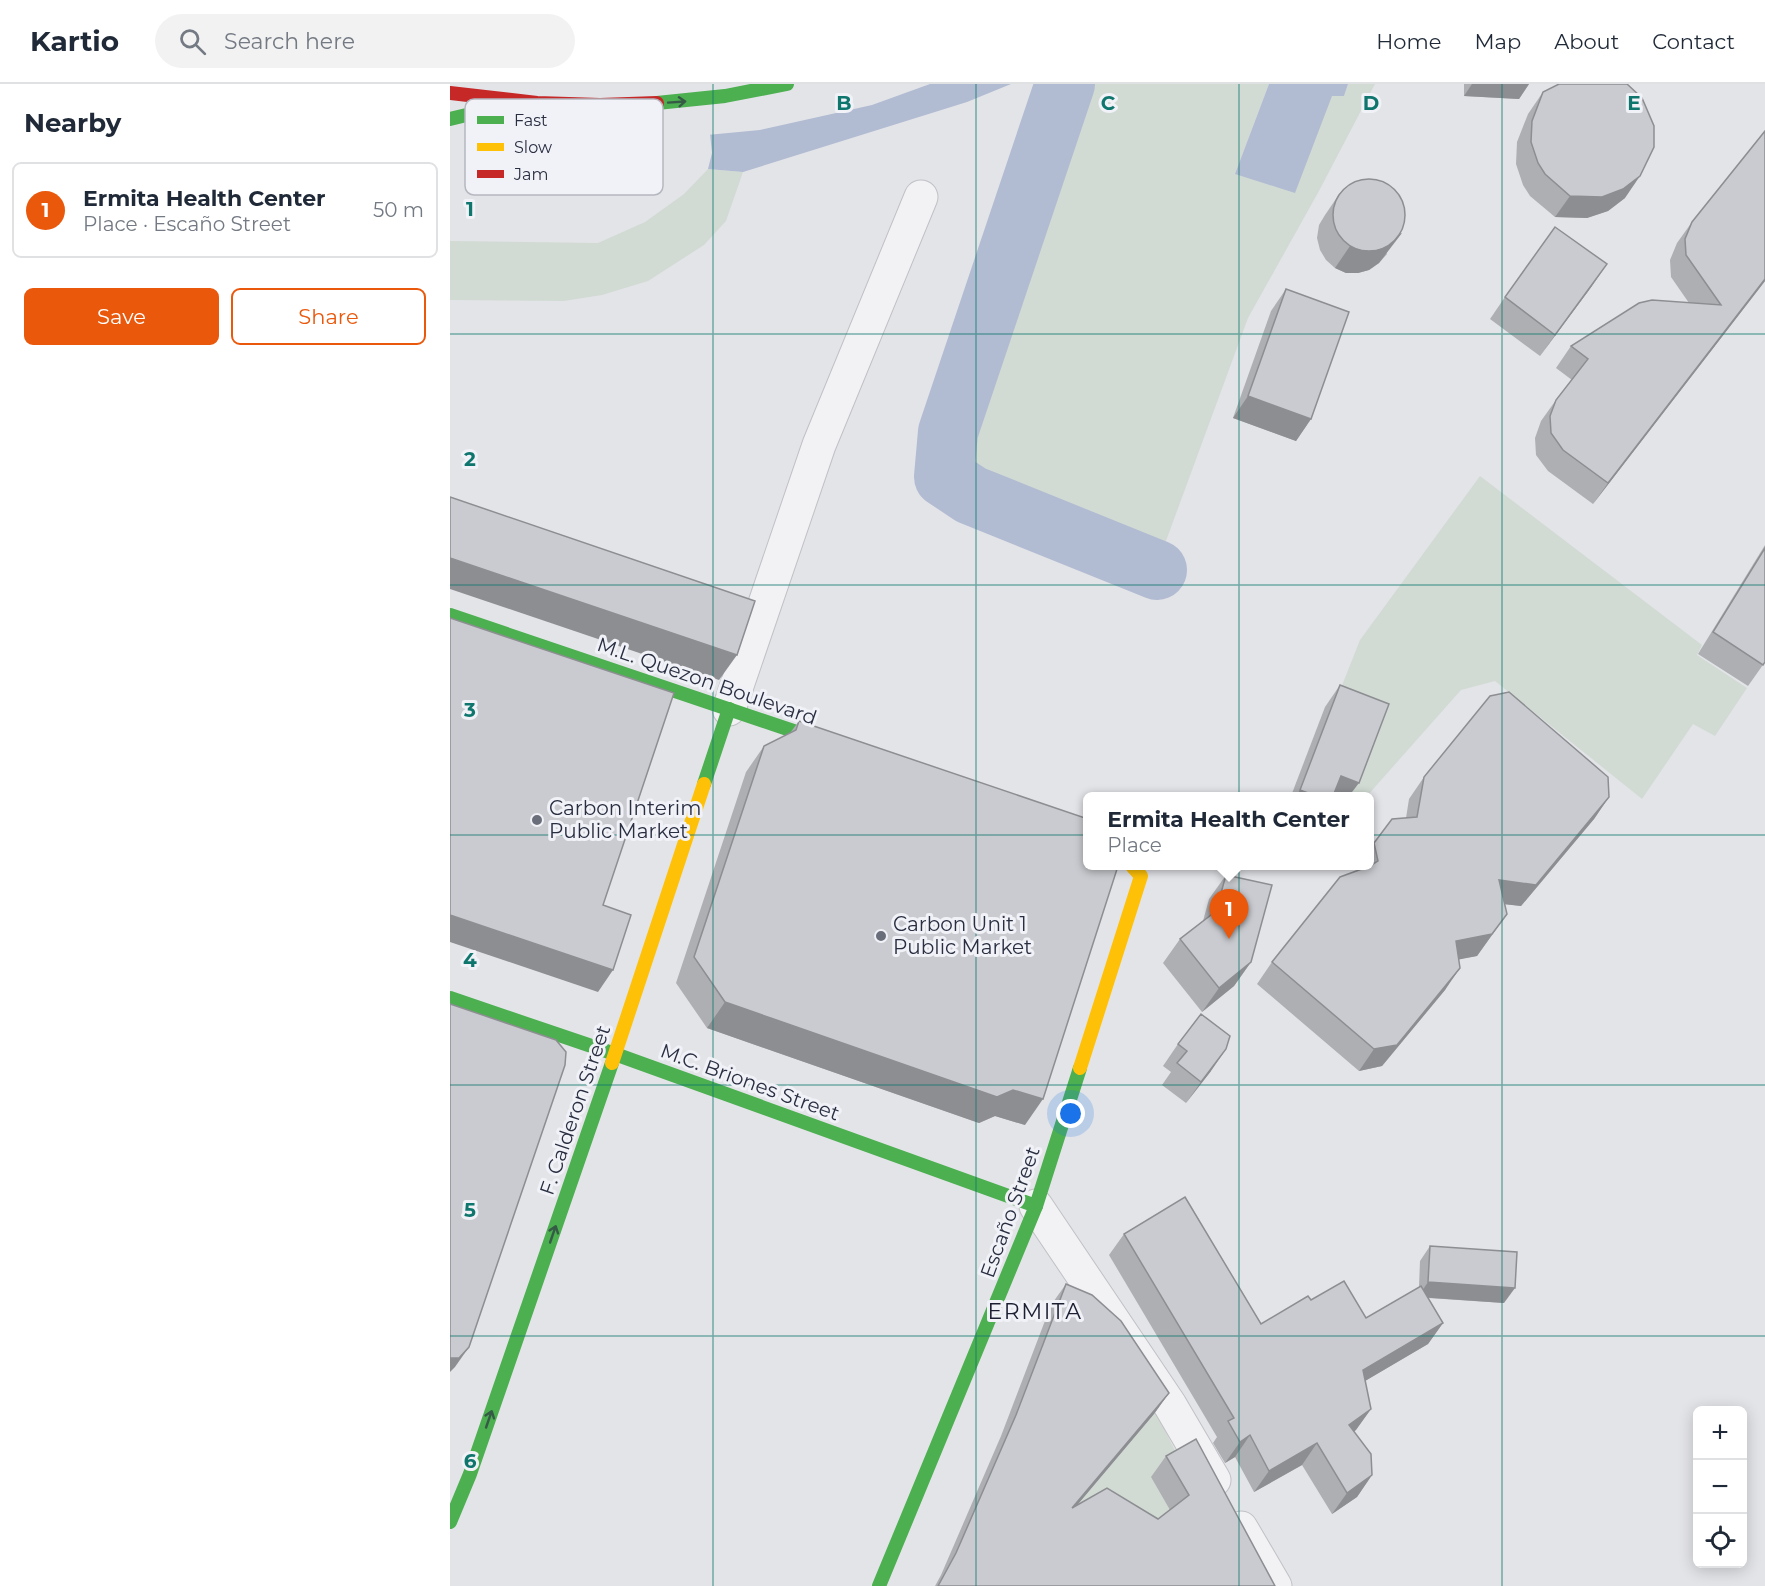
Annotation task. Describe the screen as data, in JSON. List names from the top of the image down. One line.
{"streets":{"main road":["M.L. Quezon Boulevard","M.C. Briones Street","F. Calderon Street","Escaño Street"]},"crossings":[["M.L. Quezon Boulevard","F. Calderon Street"],["M.C. Briones Street","F. Calderon Street"],["M.C. Briones Street","Escaño Street"]],"one_way":["F. Calderon Street"],"districts":["ERMITA"],"places":["Carbon Interim Public Market","Carbon Unit 1 Public Market"],"legend":["Fast","Slow","Jam"],"page":{"header":"Kartio","search":"Search here","nav":["Home","Map","About","Contact"],"heading":"Nearby","list":[{"mark":"1","name":"Ermita Health Center","note":"Place · Escaño Street","value":"50 m"}],"buttons":["Save","Share"],"popup":["Ermita Health Center","Place"],"pins":"1","map_buttons":["+","−"]},"grid":{"columns":["B","C","D","E"],"rows":["1","2","3","4","5","6"]}}
